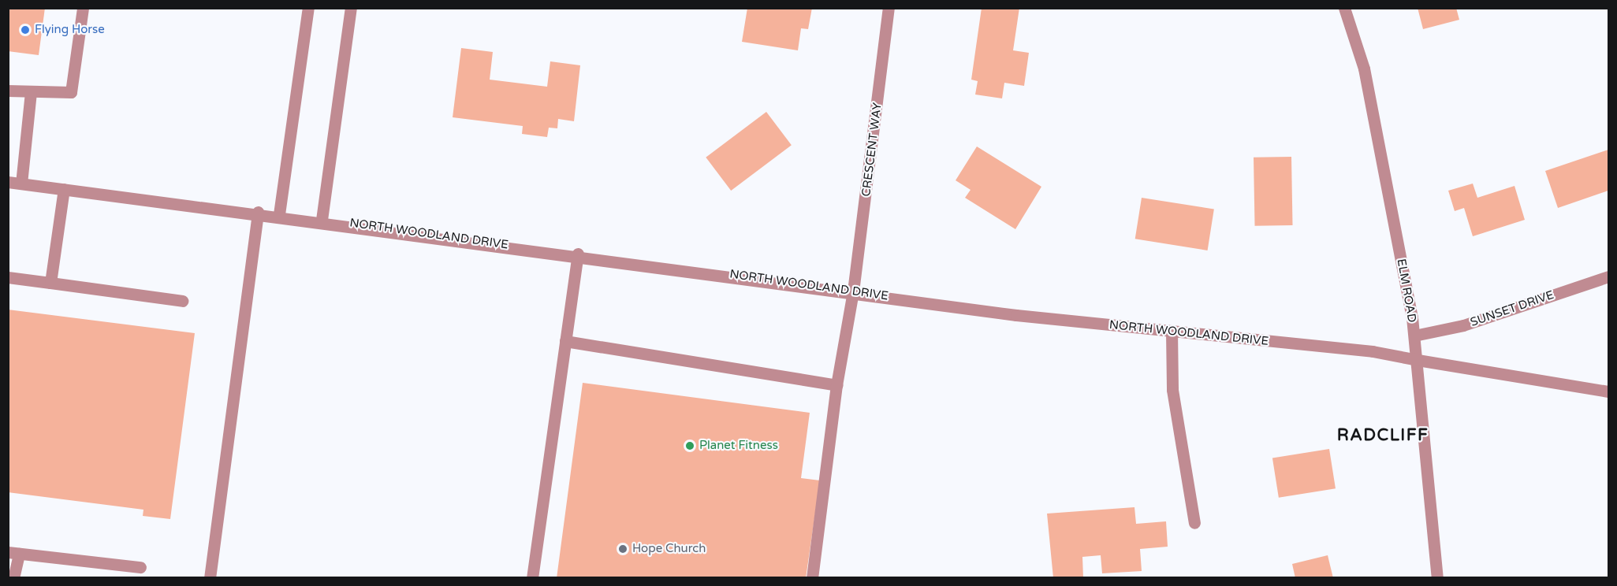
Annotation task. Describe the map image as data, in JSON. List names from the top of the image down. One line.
{"streets":{"street":["CRESCENT WAY","NORTH WOODLAND DRIVE","ELM ROAD","SUNSET DRIVE"]},"crossings":[["CRESCENT WAY","NORTH WOODLAND DRIVE"],["NORTH WOODLAND DRIVE","ELM ROAD"],["ELM ROAD","SUNSET DRIVE"]],"districts":["RADCLIFF"],"places":["Flying Horse","Planet Fitness","Hope Church"]}
